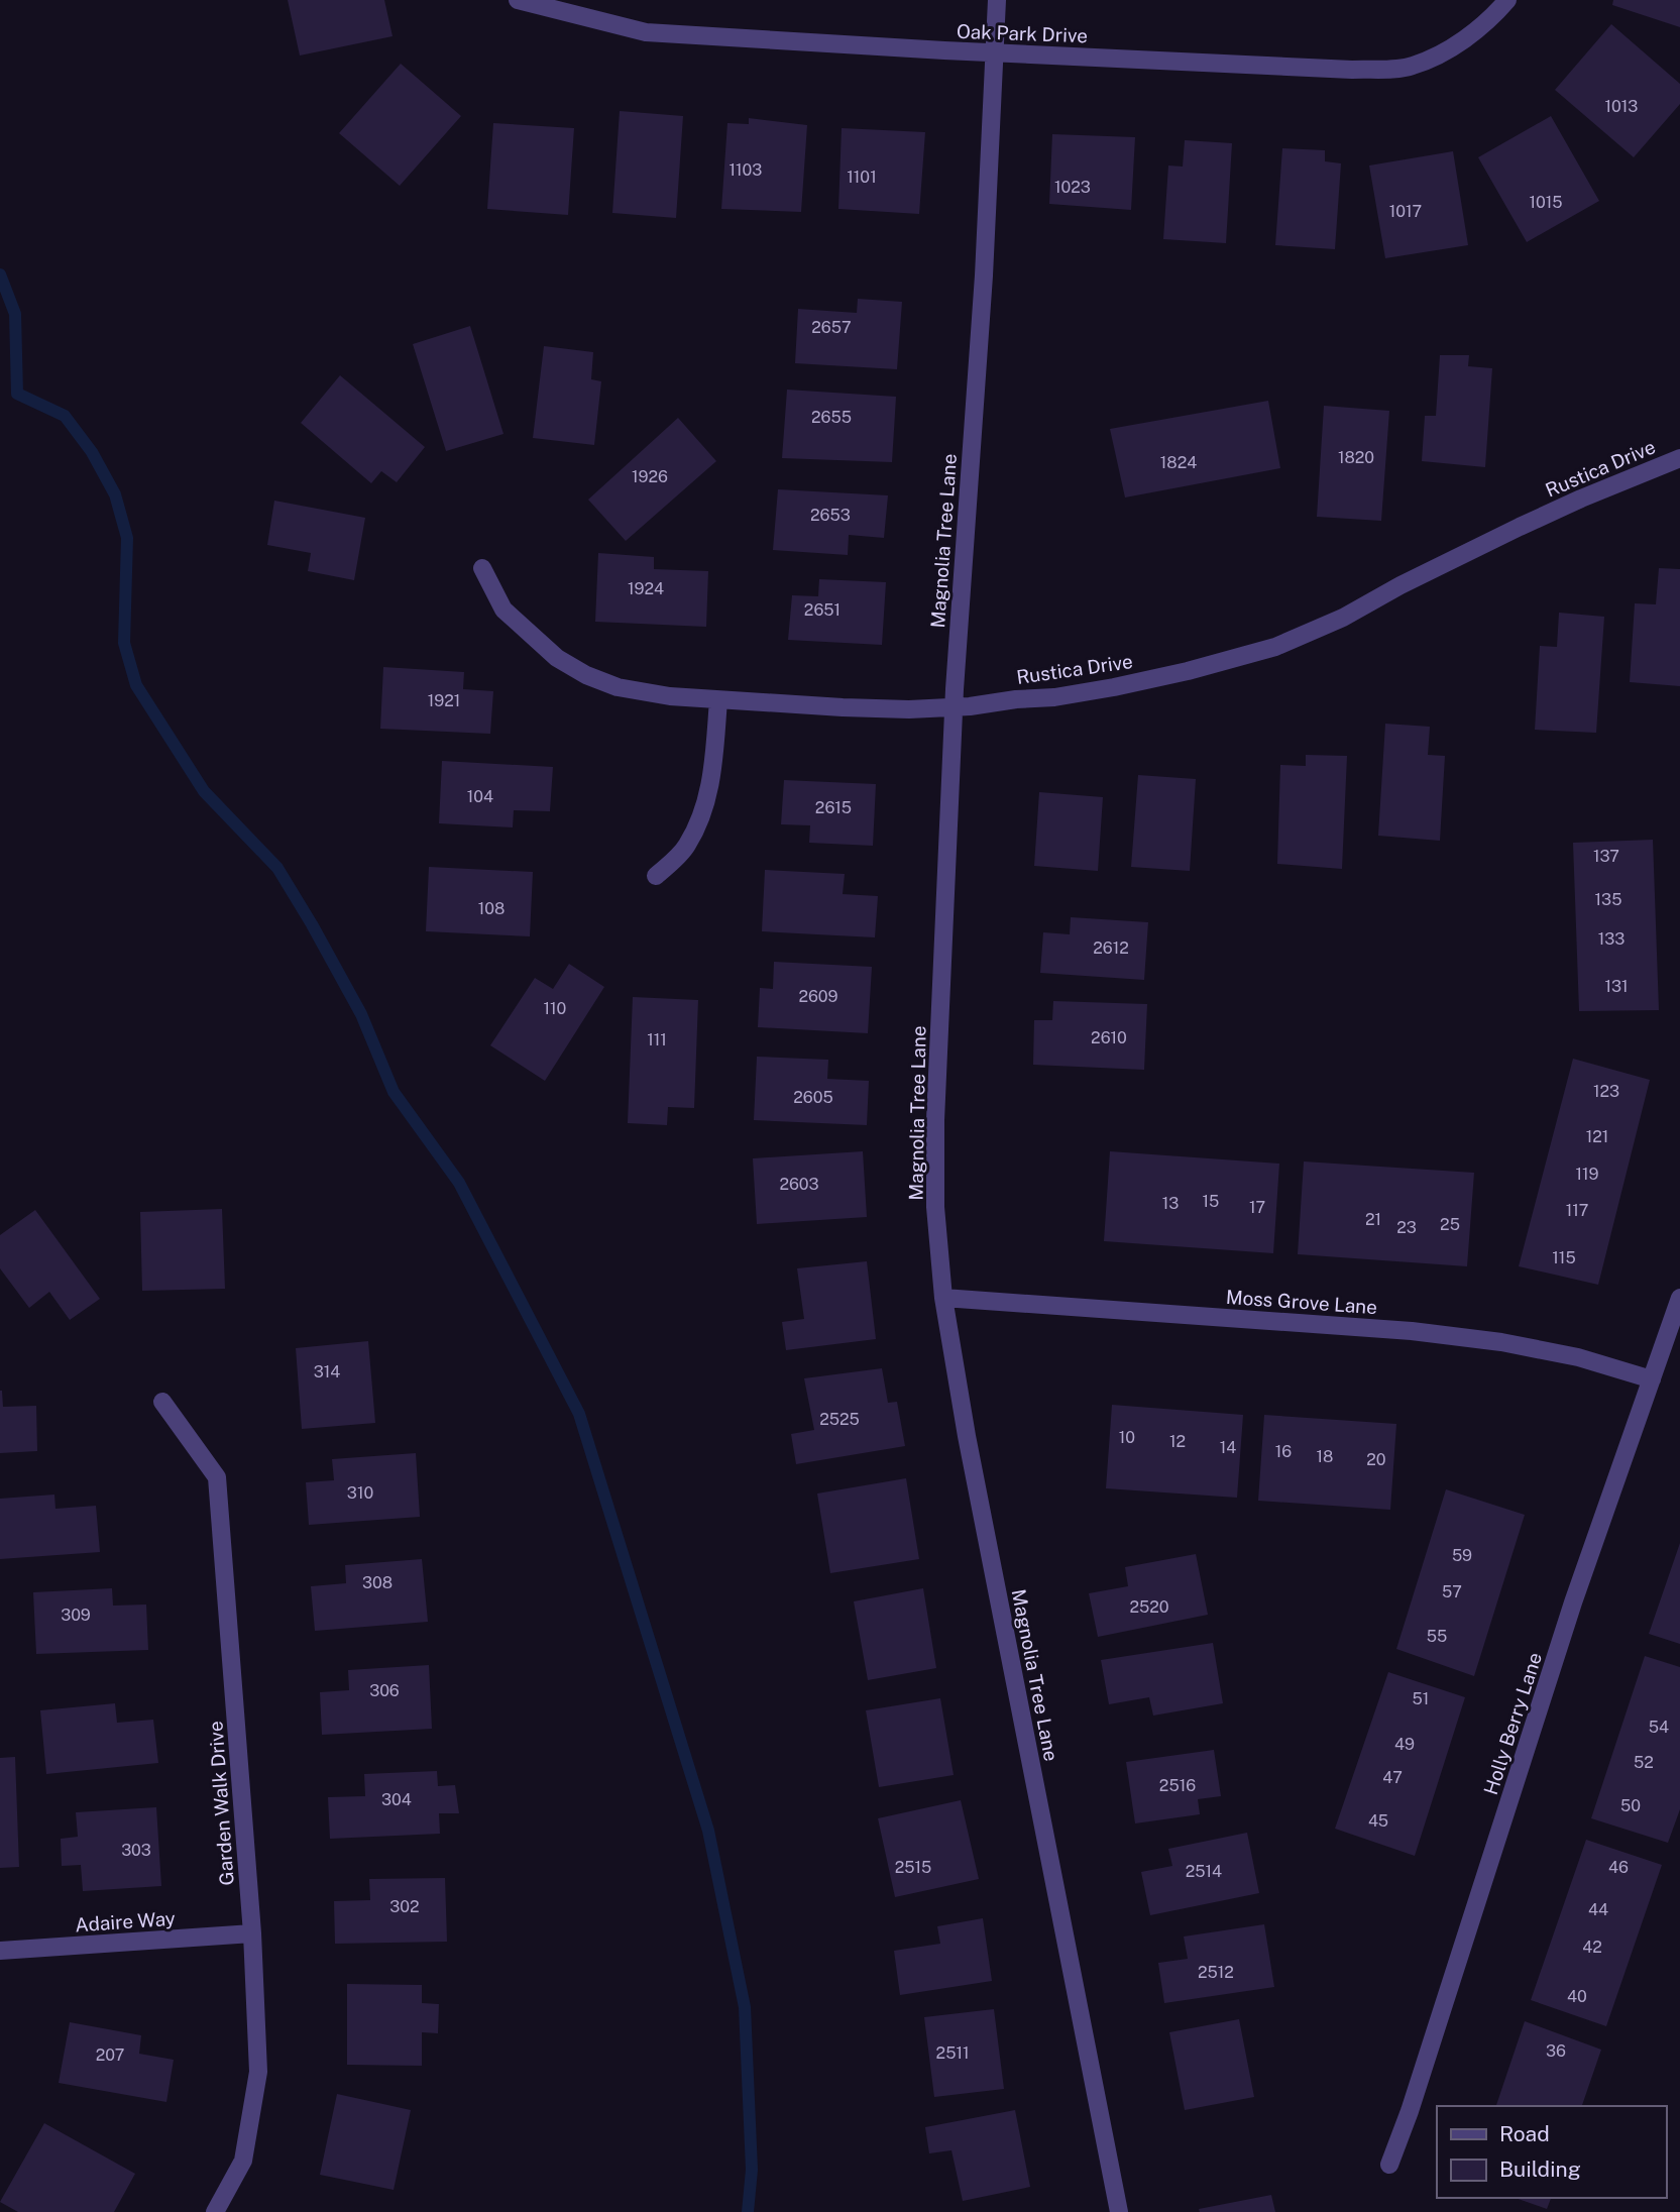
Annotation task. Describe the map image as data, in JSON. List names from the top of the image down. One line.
{"streets":{"street":["Oak Park Drive","Rustica Drive","Magnolia Tree Lane","Moss Grove Lane","Holly Berry Lane","Garden Walk Drive","Adaire Way"]},"crossings":[["Oak Park Drive","Magnolia Tree Lane"],["Rustica Drive","Magnolia Tree Lane"],["Magnolia Tree Lane","Moss Grove Lane"],["Moss Grove Lane","Holly Berry Lane"],["Garden Walk Drive","Adaire Way"]],"house_numbers":["1013","1103","1101","1023","1015","1017","2657","2655","1820","1824","1926","2653","1924","2651","1921","104","2615","137","135","108","133","2612","131","2609","110","2610","111","123","2605","121","119","2603","15","13","17","117","21","25","23","115","314","2525","10","12","14","16","18","20","310","59","308","57","2520","309","55","306","51","54","49","52","47","2516","304","50","45","303","2515","46","2514","302","44","42","2512","40","36","2511","207"],"legend":["Road","Building"]}
